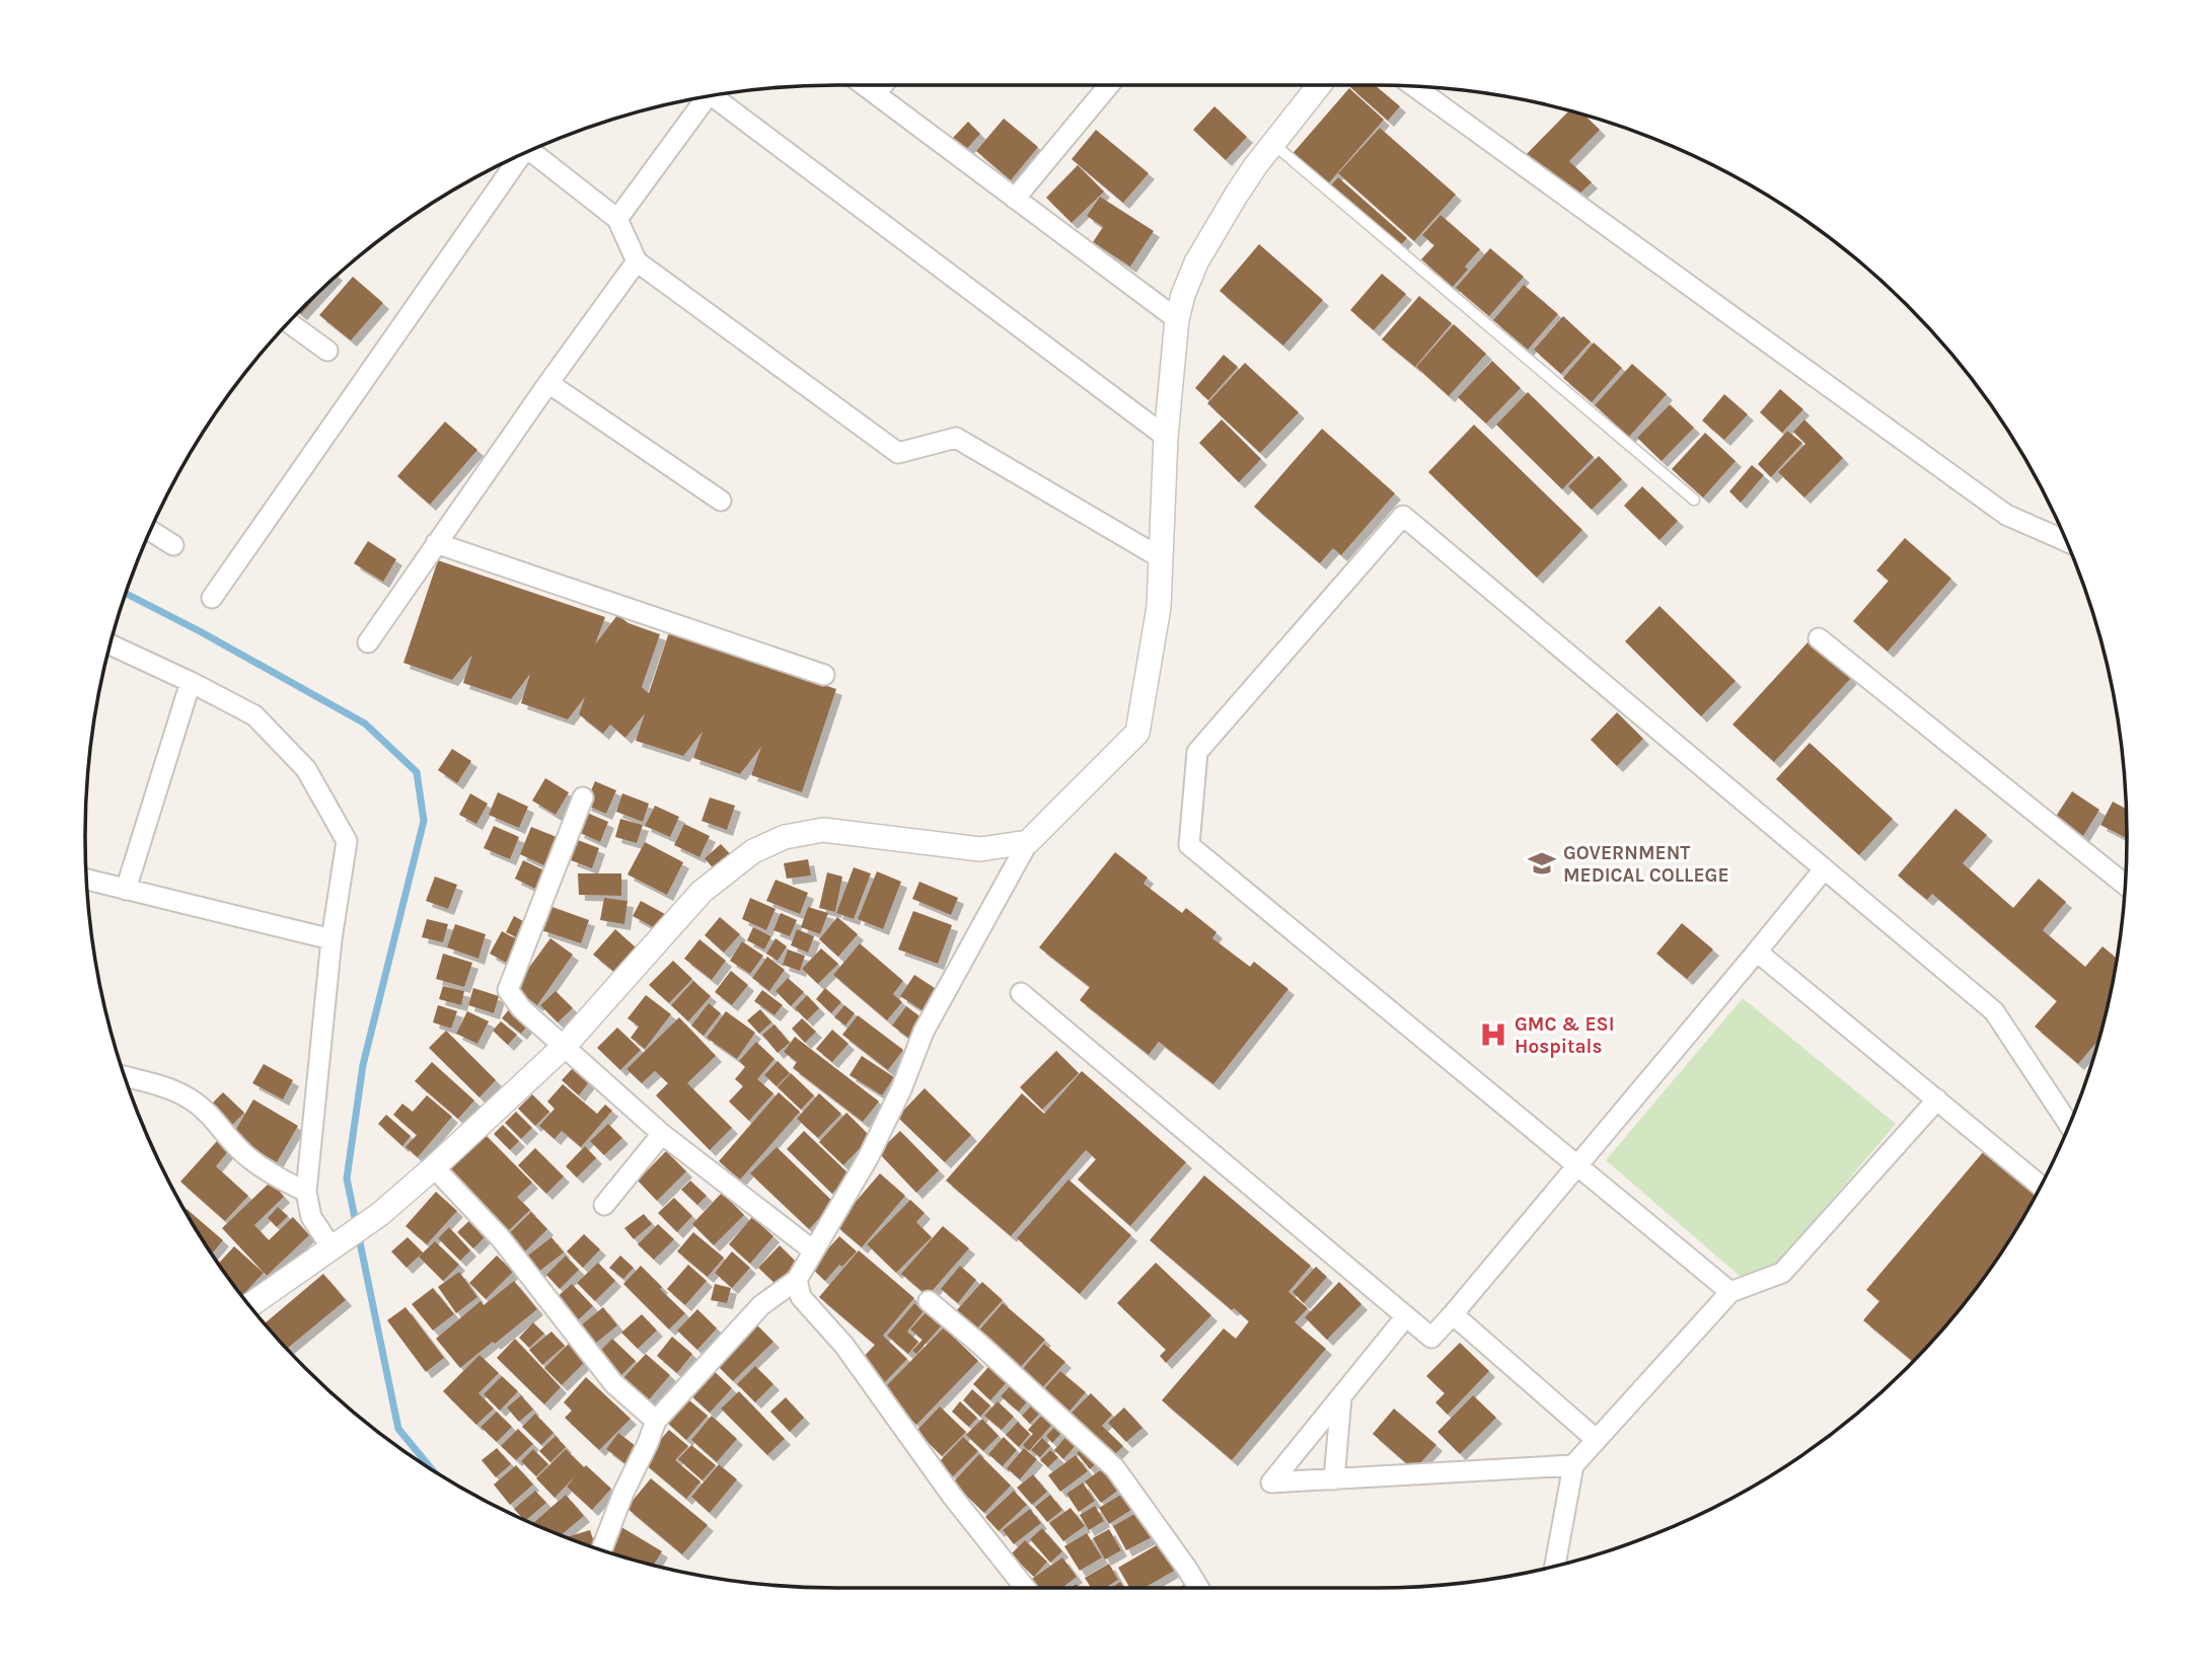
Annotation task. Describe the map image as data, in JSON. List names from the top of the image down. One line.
{"places":{"school or university":["GOVERNMENT MEDICAL COLLEGE"],"hospital":["GMC & ESI Hospitals"]}}
